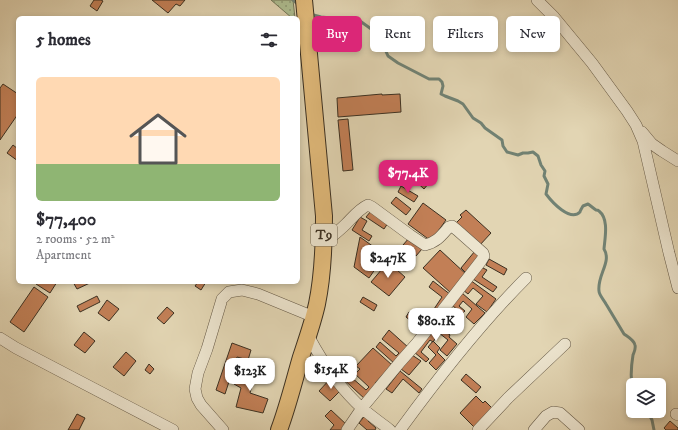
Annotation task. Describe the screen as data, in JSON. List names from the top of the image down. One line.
{"streets":{"highway":["T9"]},"page":{"chip":["Buy","Rent","Filters","New"],"heading":"5 homes","list":[{"name":"$77,400","note":"2 rooms · 52 m² · Apartment"}],"price":["$77.4K","$247K","$80.1K","$154K","$123K"]}}
